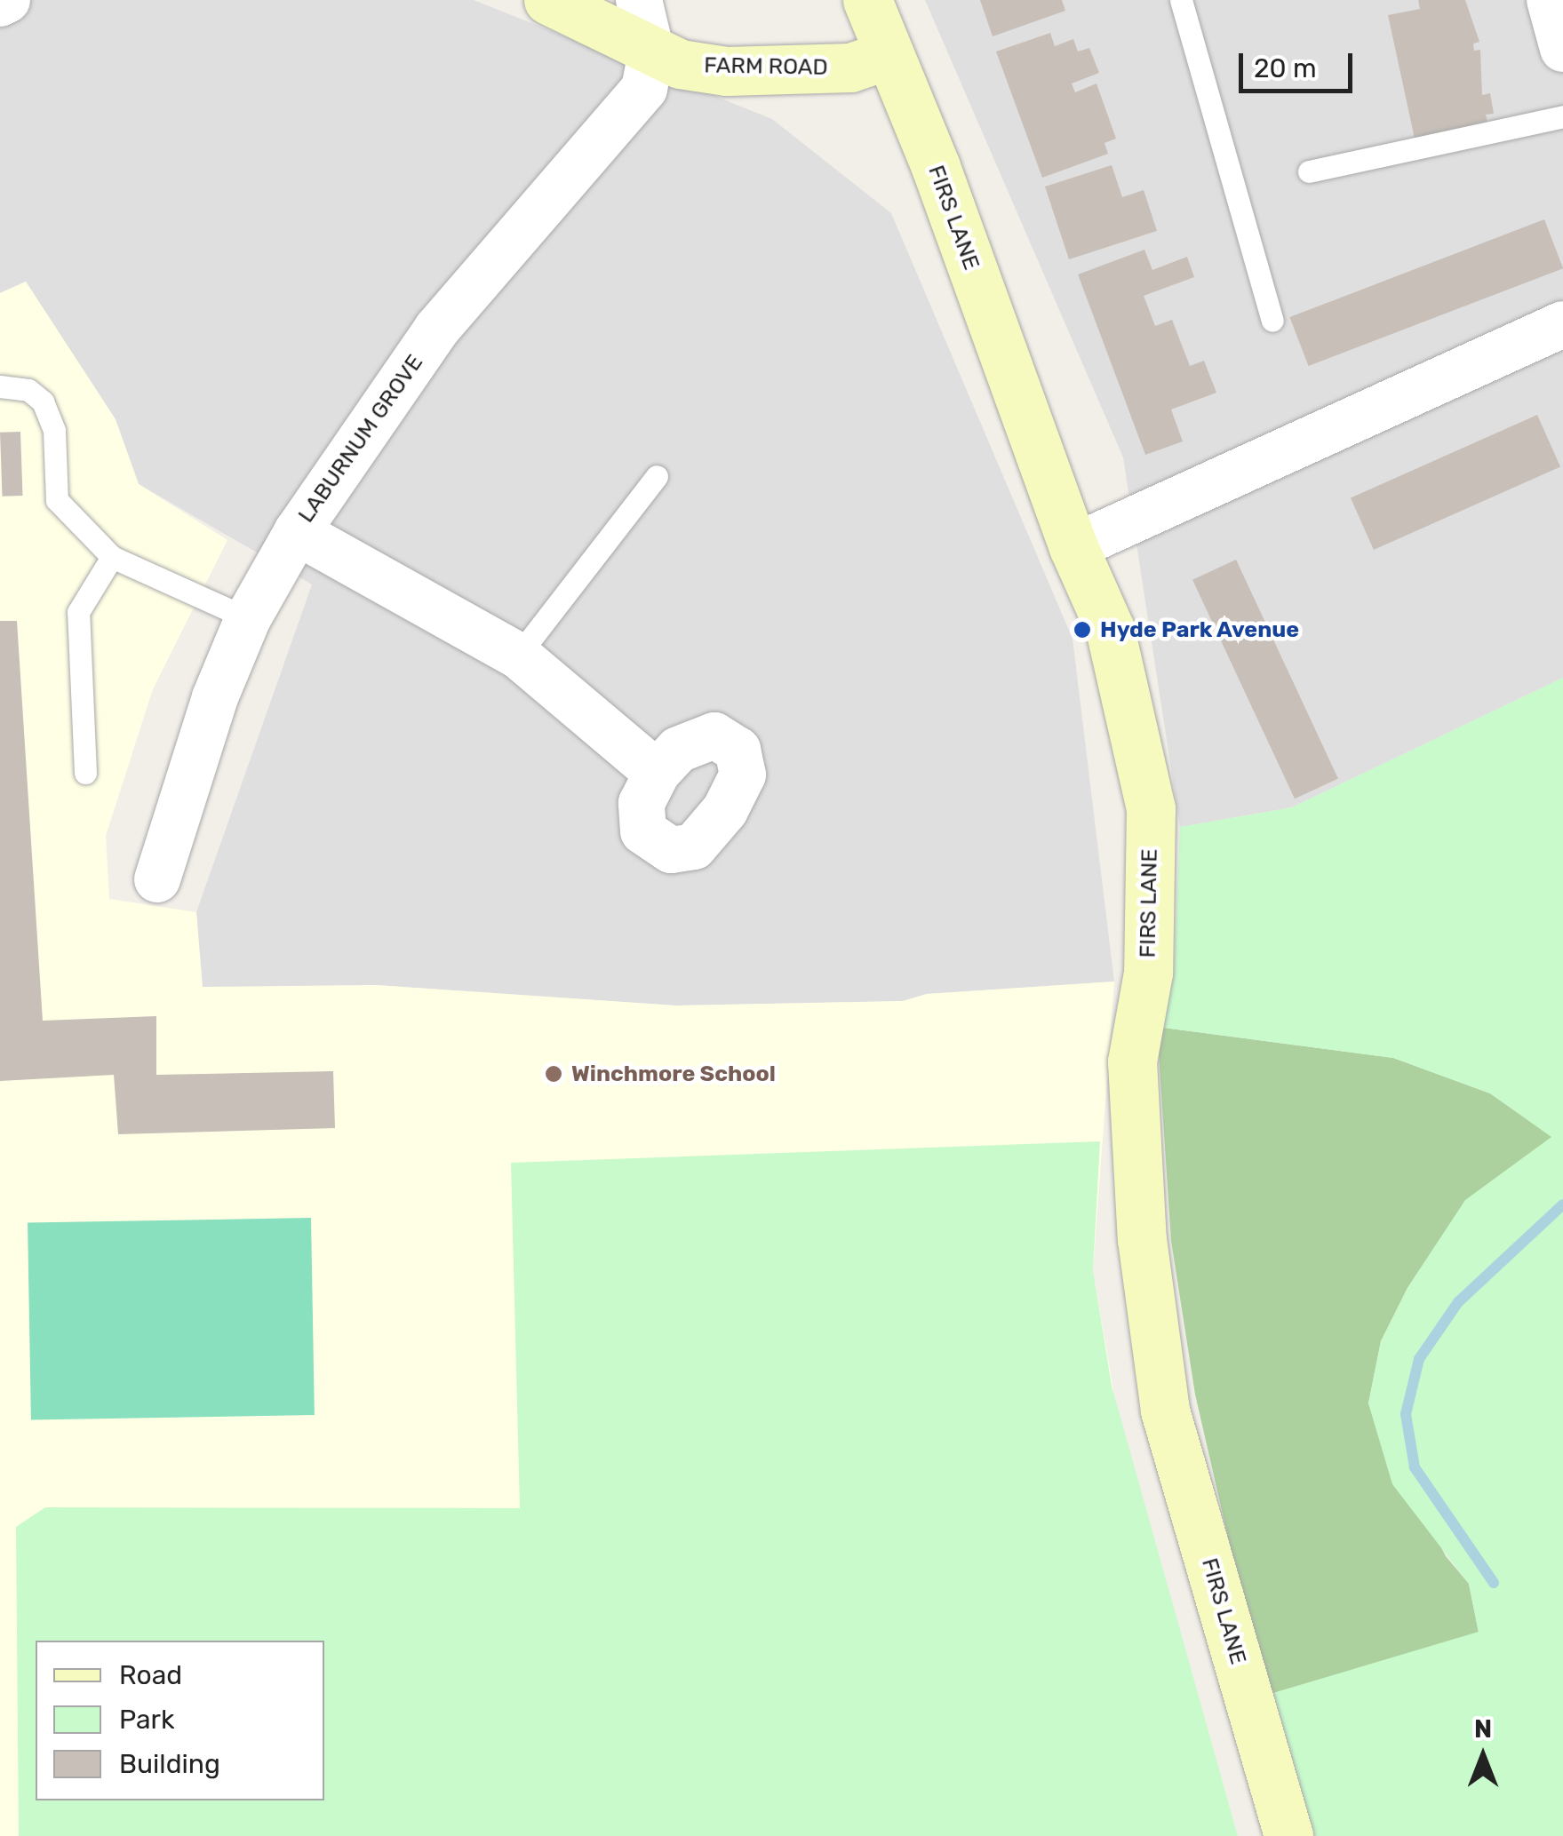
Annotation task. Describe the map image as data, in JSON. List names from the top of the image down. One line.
{"streets":{"street":["FARM ROAD","FIRS LANE","LABURNUM GROVE"]},"crossings":[["FARM ROAD","FIRS LANE"],["FARM ROAD","LABURNUM GROVE"]],"places":["Hyde Park Avenue","Winchmore School"],"legend":["Road","Park","Building"],"scale_bar":"20 m","north":"top"}
